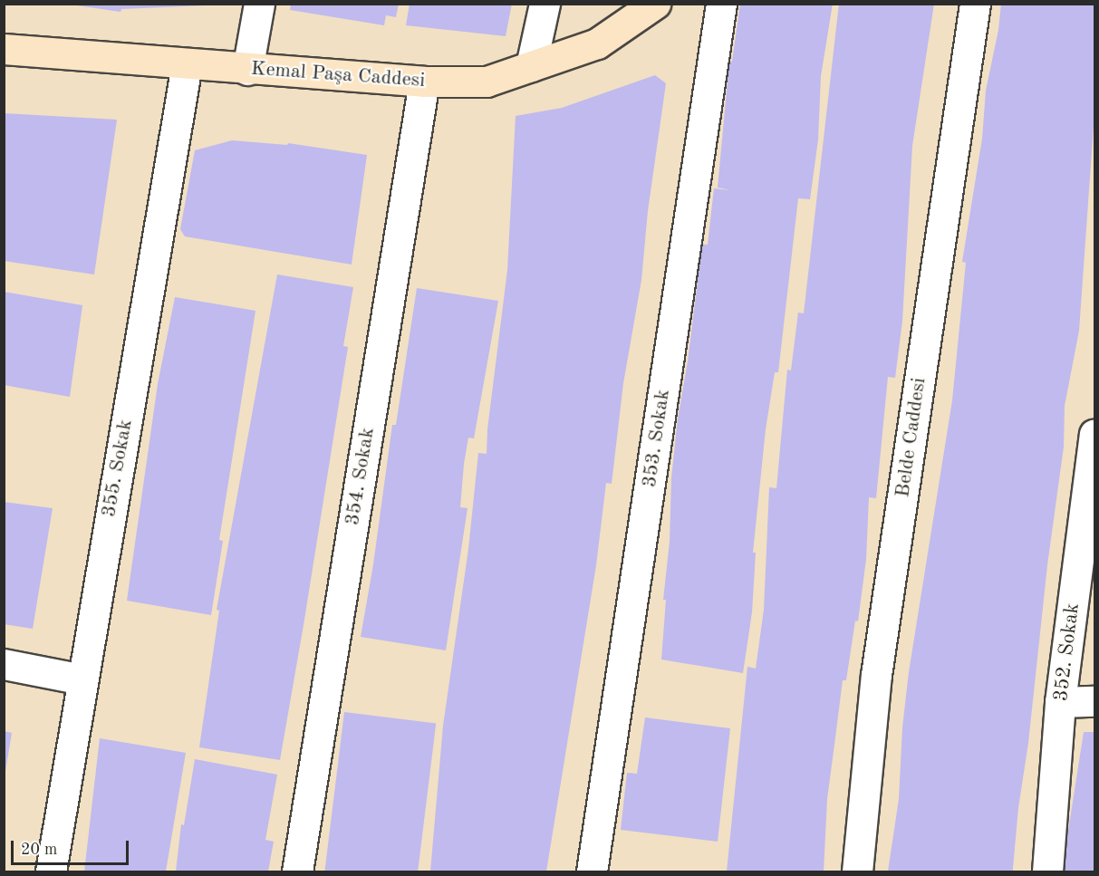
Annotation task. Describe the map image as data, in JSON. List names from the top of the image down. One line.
{"streets":{"street":["Kemal Paşa Caddesi","Belde Caddesi","353. Sokak","355. Sokak","354. Sokak","352. Sokak"]},"crossings":[["Kemal Paşa Caddesi","355. Sokak"],["Kemal Paşa Caddesi","354. Sokak"]],"scale_bar":"20 m"}
